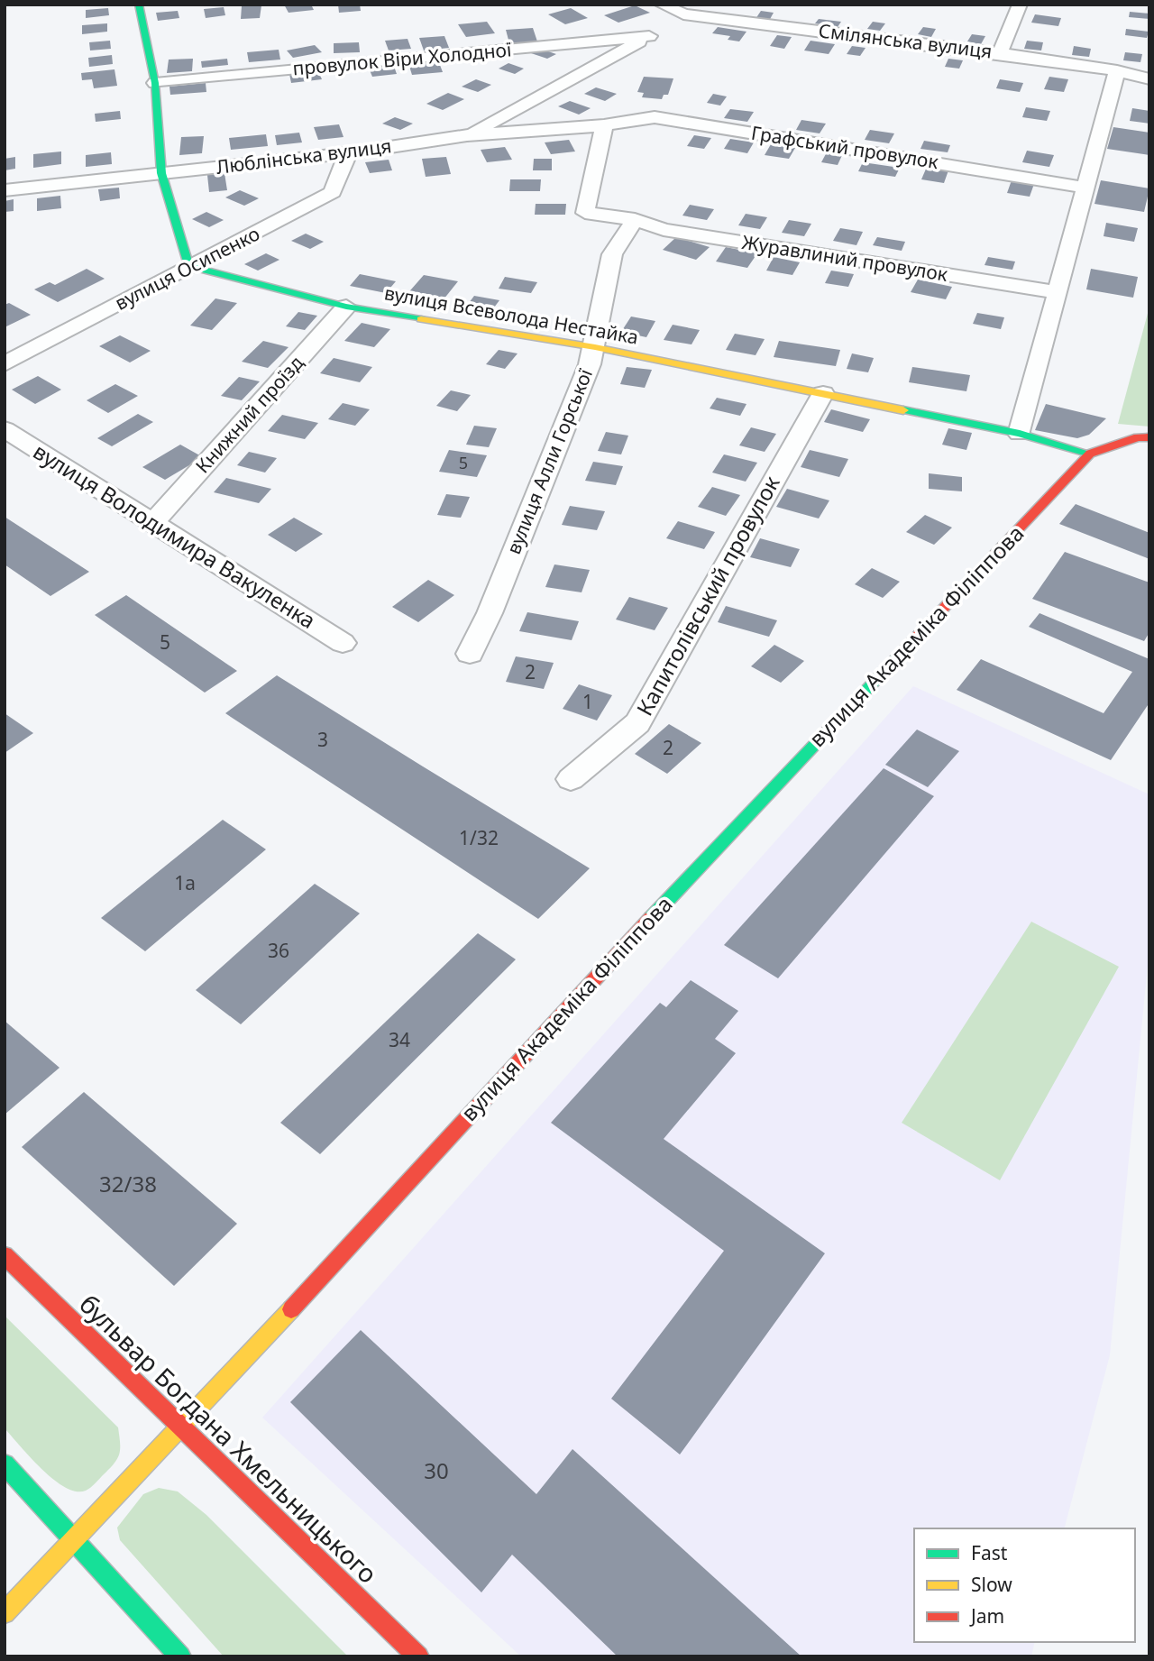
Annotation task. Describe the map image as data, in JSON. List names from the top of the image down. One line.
{"streets":{"street":["Смілянська вулиця","провулок Віри Холодної","Графський провулок","Люблінська вулиця","Журавлиний провулок","вулиця Осипенко","вулиця Всеволода Нестайка","Книжний проїзд","вулиця Алли Горської","вулиця Володимира Вакуленка","Капитолівський провулок","вулиця Академіка Філіппова","бульвар Богдана Хмельницького"]},"crossings":[["Графський провулок","Люблінська вулиця"],["Люблінська вулиця","вулиця Осипенко"],["Журавлиний провулок","вулиця Алли Горської"],["вулиця Осипенко","вулиця Всеволода Нестайка"],["вулиця Всеволода Нестайка","Книжний проїзд"],["вулиця Всеволода Нестайка","вулиця Алли Горської"],["вулиця Всеволода Нестайка","Капитолівський провулок"],["вулиця Всеволода Нестайка","вулиця Академіка Філіппова"],["Книжний проїзд","вулиця Володимира Вакуленка"],["вулиця Академіка Філіппова","бульвар Богдана Хмельницького"]],"house_numbers":["5","5","2","1","3","2","1/32","1а","36","34","32/38","30"],"legend":["Fast","Slow","Jam"]}
